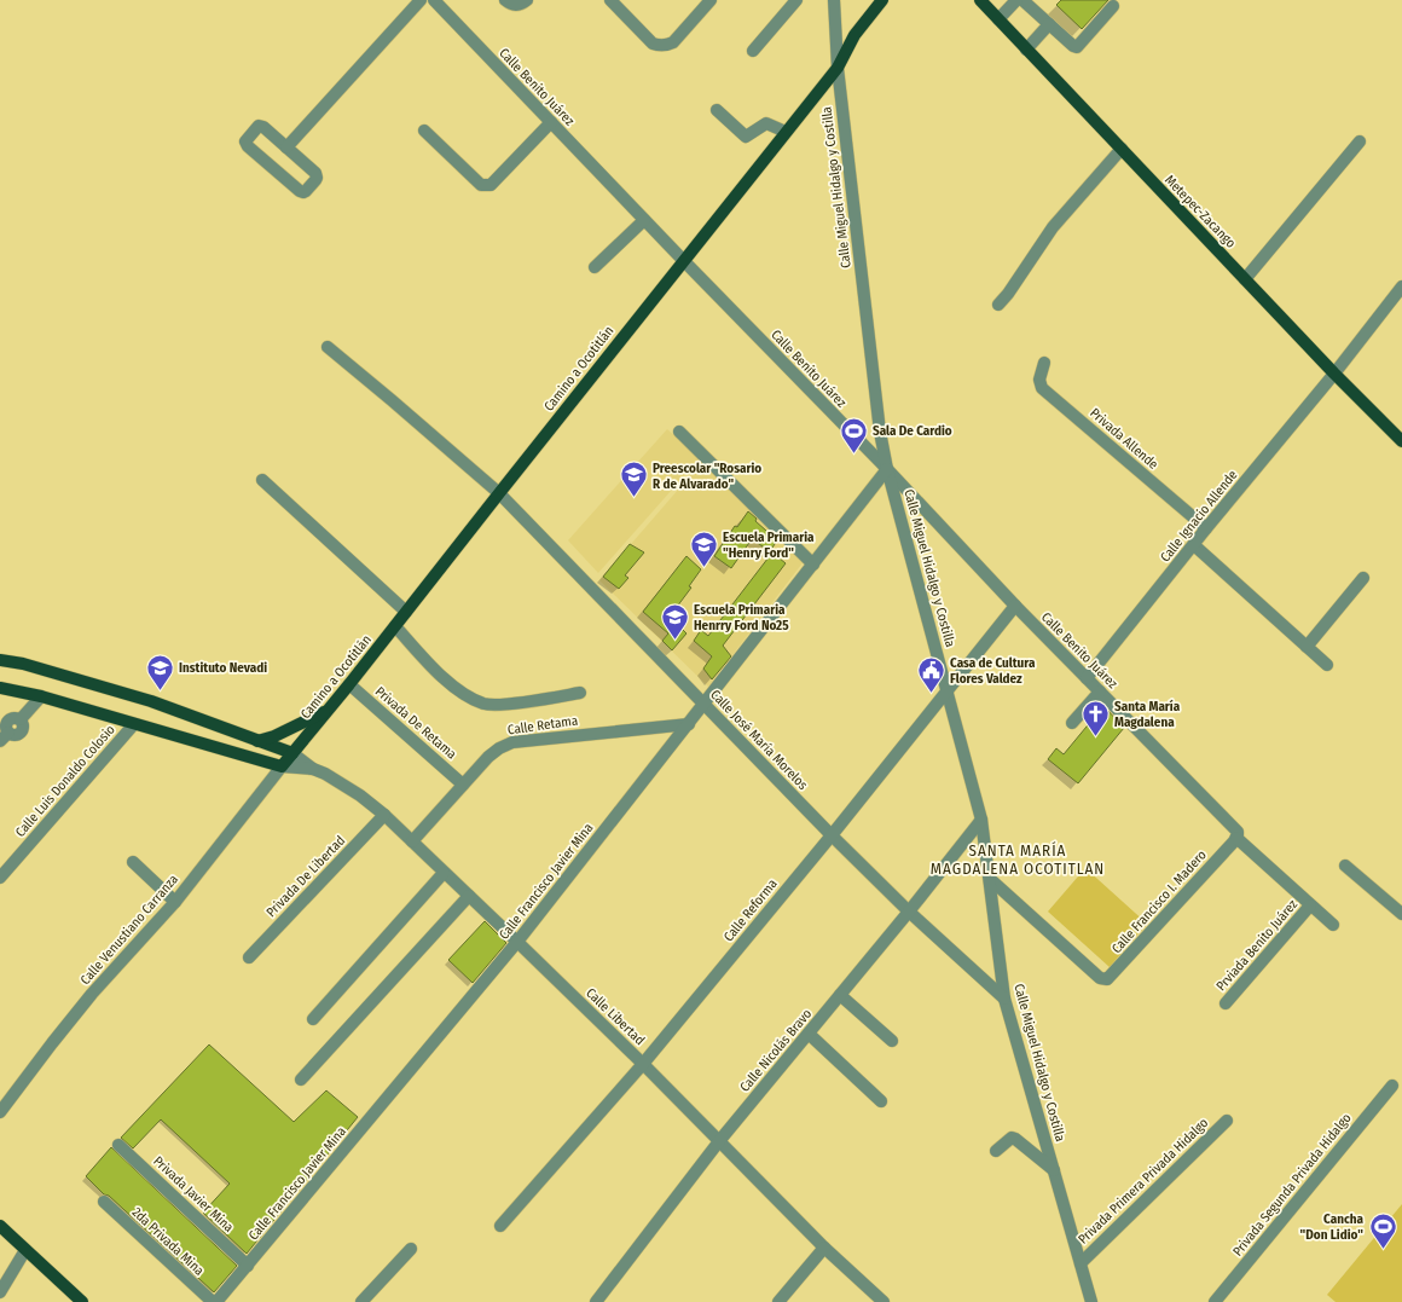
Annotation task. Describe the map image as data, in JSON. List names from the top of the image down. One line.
{"streets":{"main road":["Metepec-Zacango","Camino a Ocotitlán"],"street":["Calle Benito Juárez","Calle Miguel Hidalgo y Costilla","Privada Allende","Calle Ignacio Allende","Privada De Retama","Calle Retama","Calle José María Morelos","Calle Luis Donaldo Colosio","Privada De Libertad","Calle Francisco Javier Mina","Calle Francisco I. Madero","Calle Reforma","Calle Venustiano Carranza","Prviada Benito Juárez","Calle Libertad","Calle Nicolás Bravo","Privada Primera Privada Hidalgo","Privada Segunda Privada Hidalgo","Privada Javier Mina","2da Privada Mina"]},"crossings":[["Calle Benito Juárez","Calle Miguel Hidalgo y Costilla"],["Calle Benito Juárez","Camino a Ocotitlán"],["Calle Benito Juárez","Calle Ignacio Allende"],["Calle Benito Juárez","Calle Francisco Javier Mina"],["Calle Benito Juárez","Calle Francisco I. Madero"],["Calle Benito Juárez","Calle Reforma"],["Calle Benito Juárez","Prviada Benito Juárez"],["Calle Miguel Hidalgo y Costilla","Camino a Ocotitlán"],["Calle Miguel Hidalgo y Costilla","Calle José María Morelos"],["Calle Miguel Hidalgo y Costilla","Calle Francisco Javier Mina"],["Calle Miguel Hidalgo y Costilla","Calle Francisco I. Madero"],["Calle Miguel Hidalgo y Costilla","Calle Reforma"],["Calle Miguel Hidalgo y Costilla","Calle Nicolás Bravo"],["Calle Miguel Hidalgo y Costilla","Privada Primera Privada Hidalgo"],["Metepec-Zacango","Calle Ignacio Allende"],["Camino a Ocotitlán","Privada De Retama"],["Camino a Ocotitlán","Calle José María Morelos"],["Camino a Ocotitlán","Calle Venustiano Carranza"],["Camino a Ocotitlán","Calle Libertad"],["Privada Allende","Calle Ignacio Allende"],["Privada De Retama","Calle Retama"],["Calle Retama","Calle Francisco Javier Mina"],["Calle Retama","Calle Libertad"],["Calle José María Morelos","Calle Francisco Javier Mina"],["Calle José María Morelos","Calle Reforma"],["Calle José María Morelos","Calle Nicolás Bravo"],["Privada De Libertad","Calle Libertad"],["Calle Francisco Javier Mina","Calle Libertad"],["Calle Francisco Javier Mina","Privada Javier Mina"],["Calle Reforma","Calle Libertad"],["Calle Venustiano Carranza","Calle Libertad"],["Calle Libertad","Calle Nicolás Bravo"]],"districts":["SANTA MARÍA MAGDALENA OCOTITLAN"],"places":{"sports":["Sala De Cardio","Cancha \"Don Lidio\""],"school or university":["Preescolar \"Rosario R de Alvarado\"","Escuela Primaria \"Henry Ford\"","Escuela Primaria Henrry Ford No25","Instituto Nevadi"],"public building":["Casa de Cultura Flores Valdez"],"church":["Santa María Magdalena"]}}
